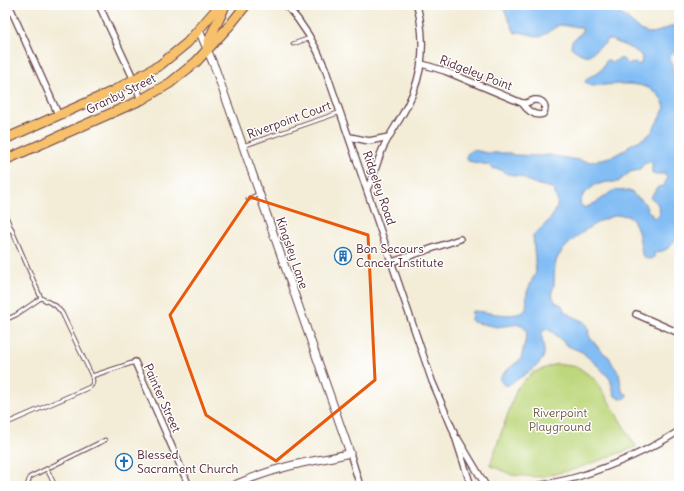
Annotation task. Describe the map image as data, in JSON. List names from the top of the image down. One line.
{"streets":{"main road":["Granby Street"],"street":["Ridgeley Point","Ridgeley Road","Kingsley Lane","Painter Street"],"lane":["Riverpoint Court"]},"crossings":[["Granby Street","Kingsley Lane"],["Riverpoint Court","Ridgeley Road"],["Riverpoint Court","Kingsley Lane"]],"parks":["Riverpoint Playground"],"places":{"building":["Bon Secours Cancer Institute"],"church":["Blessed Sacrament Church"]}}
